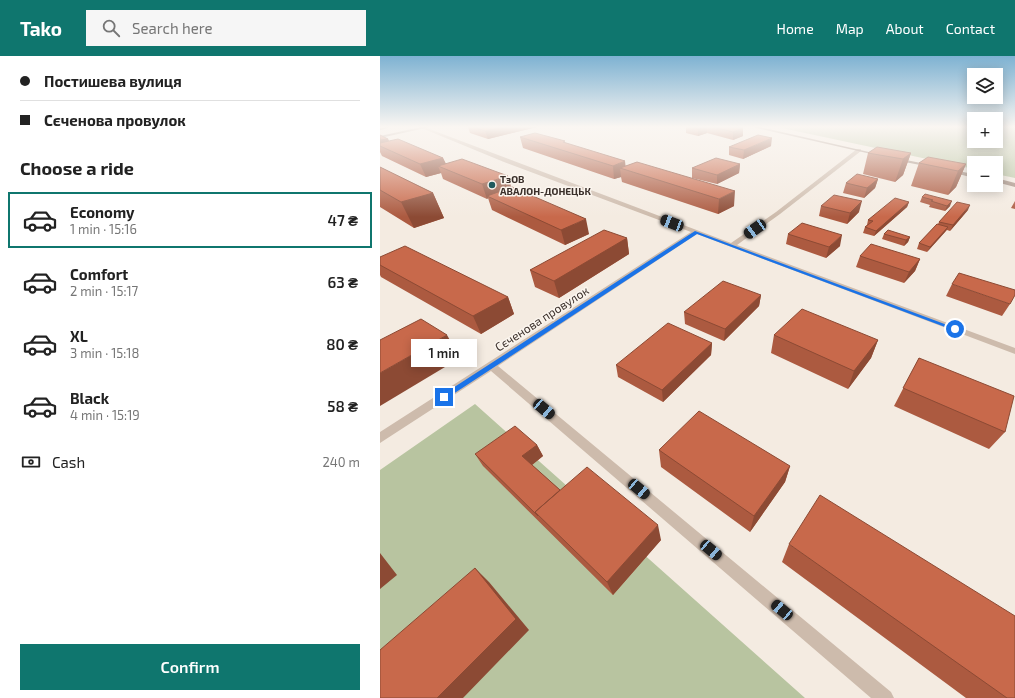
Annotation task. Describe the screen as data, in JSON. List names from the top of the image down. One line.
{"streets":{"street":["Сєченова провулок"]},"places":["ТзОВ АВАЛОН-ДОНЕЦЬК"],"page":{"header":"Tako","search":"Search here","nav":["Home","Map","About","Contact"],"banner":["Постишева вулиця","Сєченова провулок"],"map_buttons":["+","−"],"heading":"Choose a ride","list":[{"name":"Economy","note":"1 min · 15:16","value":"47 ₴"},{"name":"Comfort","note":"2 min · 15:17","value":"63 ₴"},{"name":"XL","note":"3 min · 15:18","value":"80 ₴"},{"name":"Black","note":"4 min · 15:19","value":"58 ₴"}],"bubble":"1 min","pay":["Cash","240 m"],"buttons":"Confirm"}}
